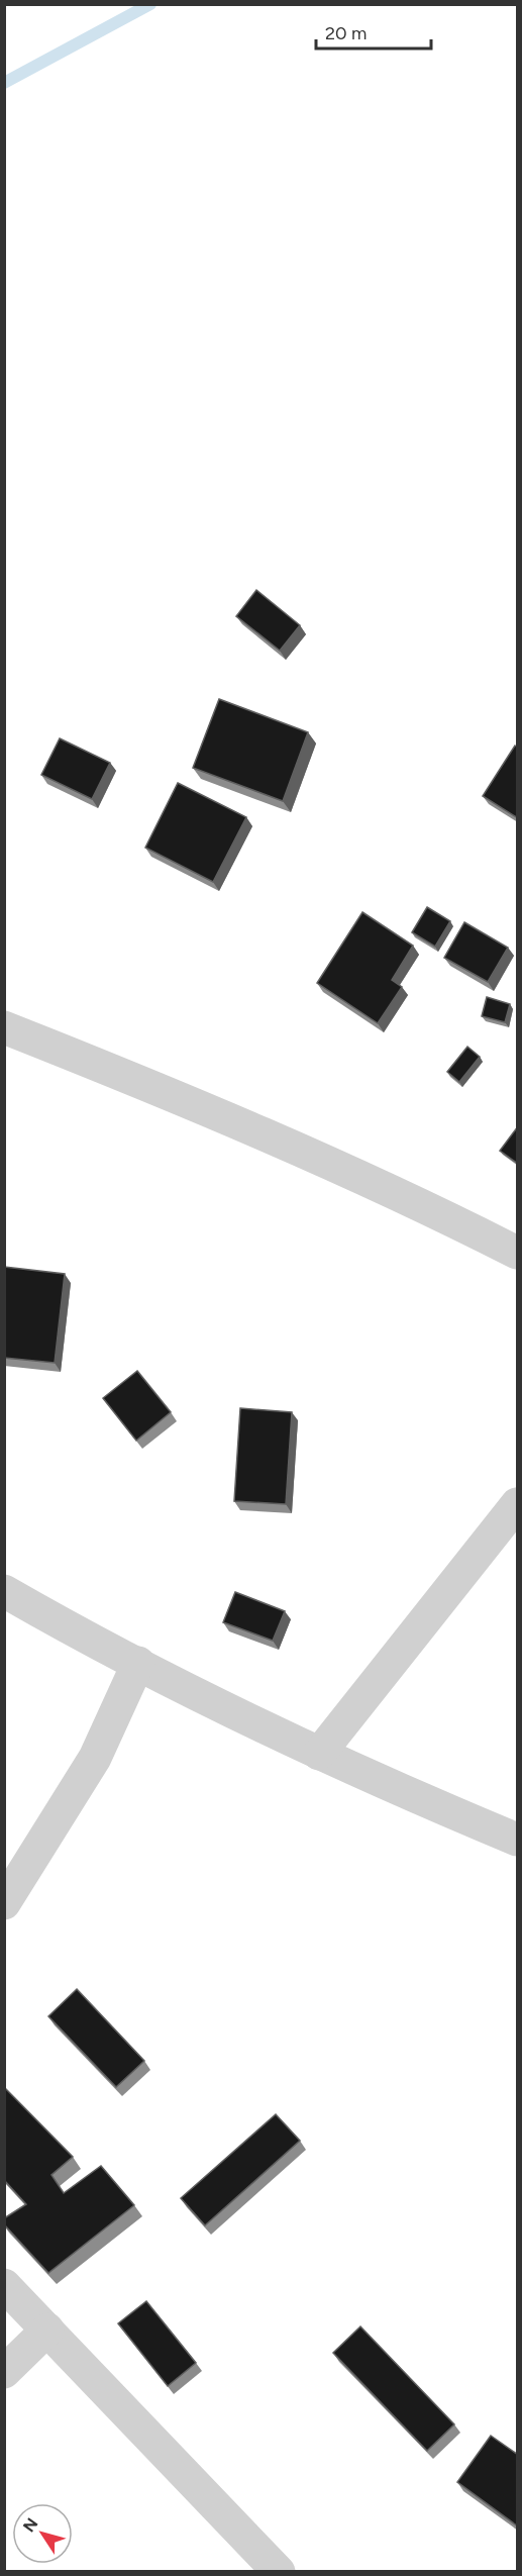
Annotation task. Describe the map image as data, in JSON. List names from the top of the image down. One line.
{"scale_bar":"20 m","north":"top left"}
